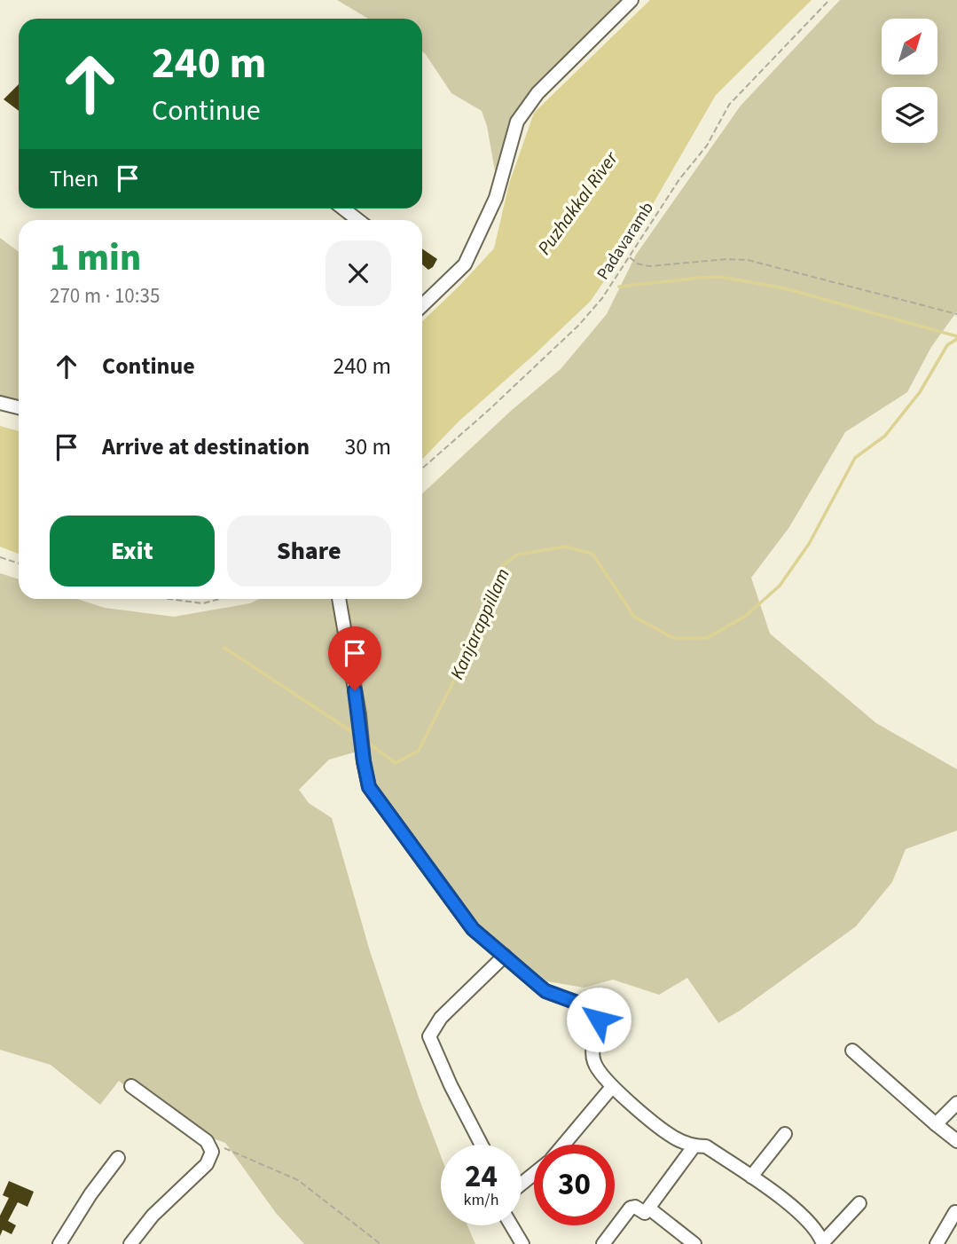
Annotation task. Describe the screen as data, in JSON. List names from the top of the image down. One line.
{"streets":{"path":["Padavaramb"]},"water":["Puzhakkal River","Kanjarappillam"],"north":"top right","page":{"turn":["240 m","Continue"],"then":"Then","heading":["1 min","270 m · 10:35"],"list":[{"name":"Continue","value":"240 m"},{"name":"Arrive at destination","value":"30 m"}],"buttons":["Exit","Share"],"speed":"24 km/h","limit":"30"}}
